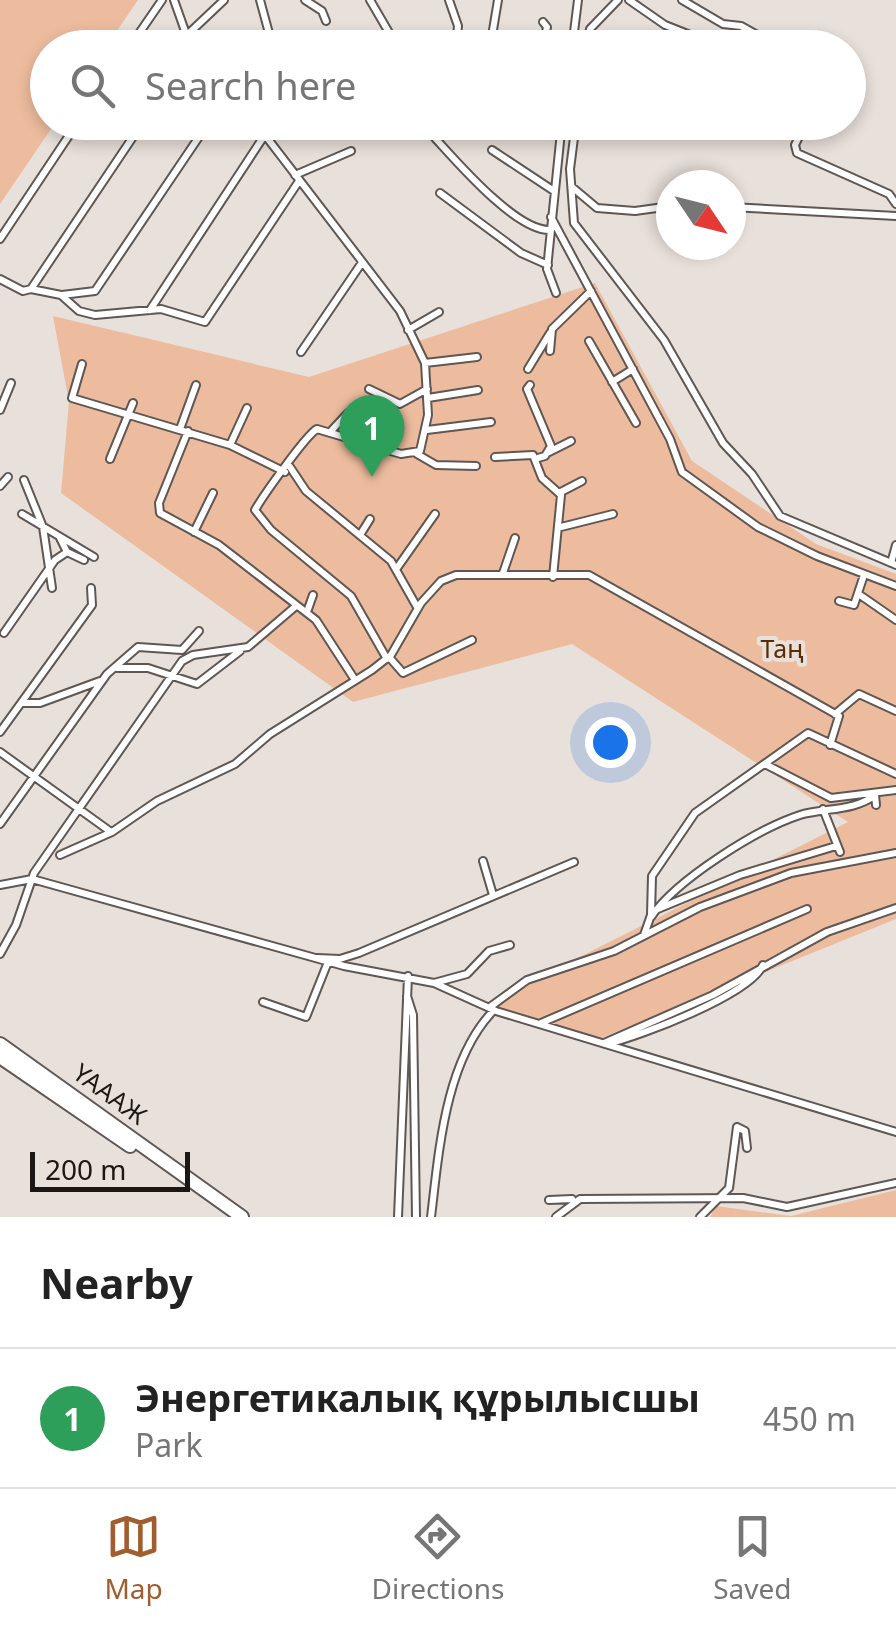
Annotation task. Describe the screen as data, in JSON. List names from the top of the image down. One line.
{"streets":{"highway":["ҮАААЖ"]},"parks":["Таң"],"scale_bar":"200 m","north":"bottom right","page":{"search":"Search here","pins":"1","scale":"200 m","heading":"Nearby","list":[{"mark":"1","name":"Энергетикалық құрылысшы","note":"Park","value":"450 m"}],"nav":["Map","Directions","Saved"]}}
